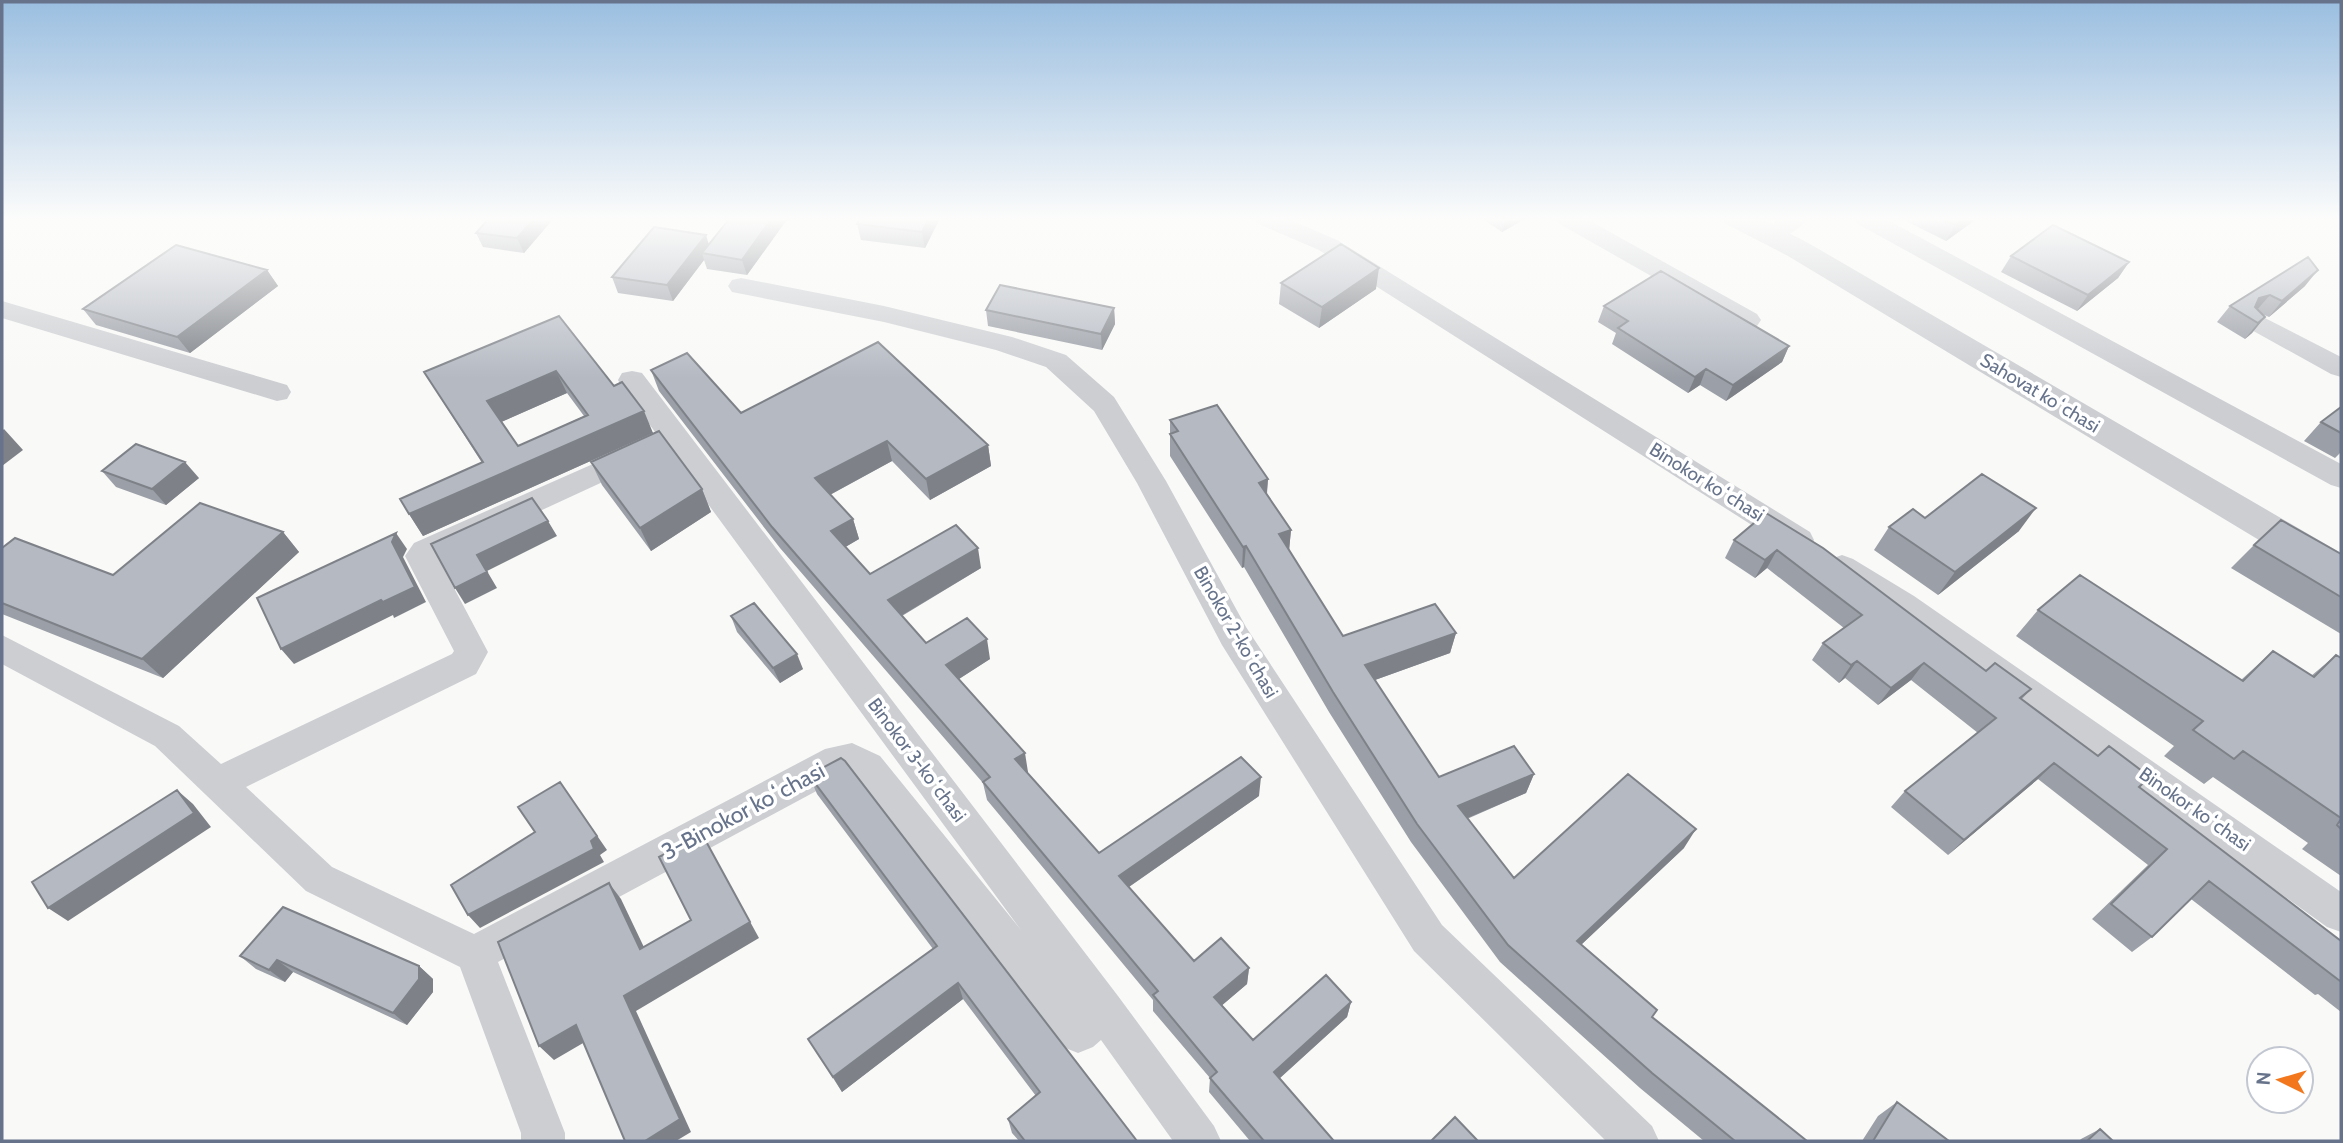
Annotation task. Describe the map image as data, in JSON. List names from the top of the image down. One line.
{"streets":{"street":["Sahovat koʻchasi","Binokor koʻchasi","Binokor 2-koʻchasi","Binokor 3-koʻchasi","3-Binokor koʻchasi"]},"crossings":[["Binokor 3-koʻchasi","3-Binokor koʻchasi"]],"north":"left"}
